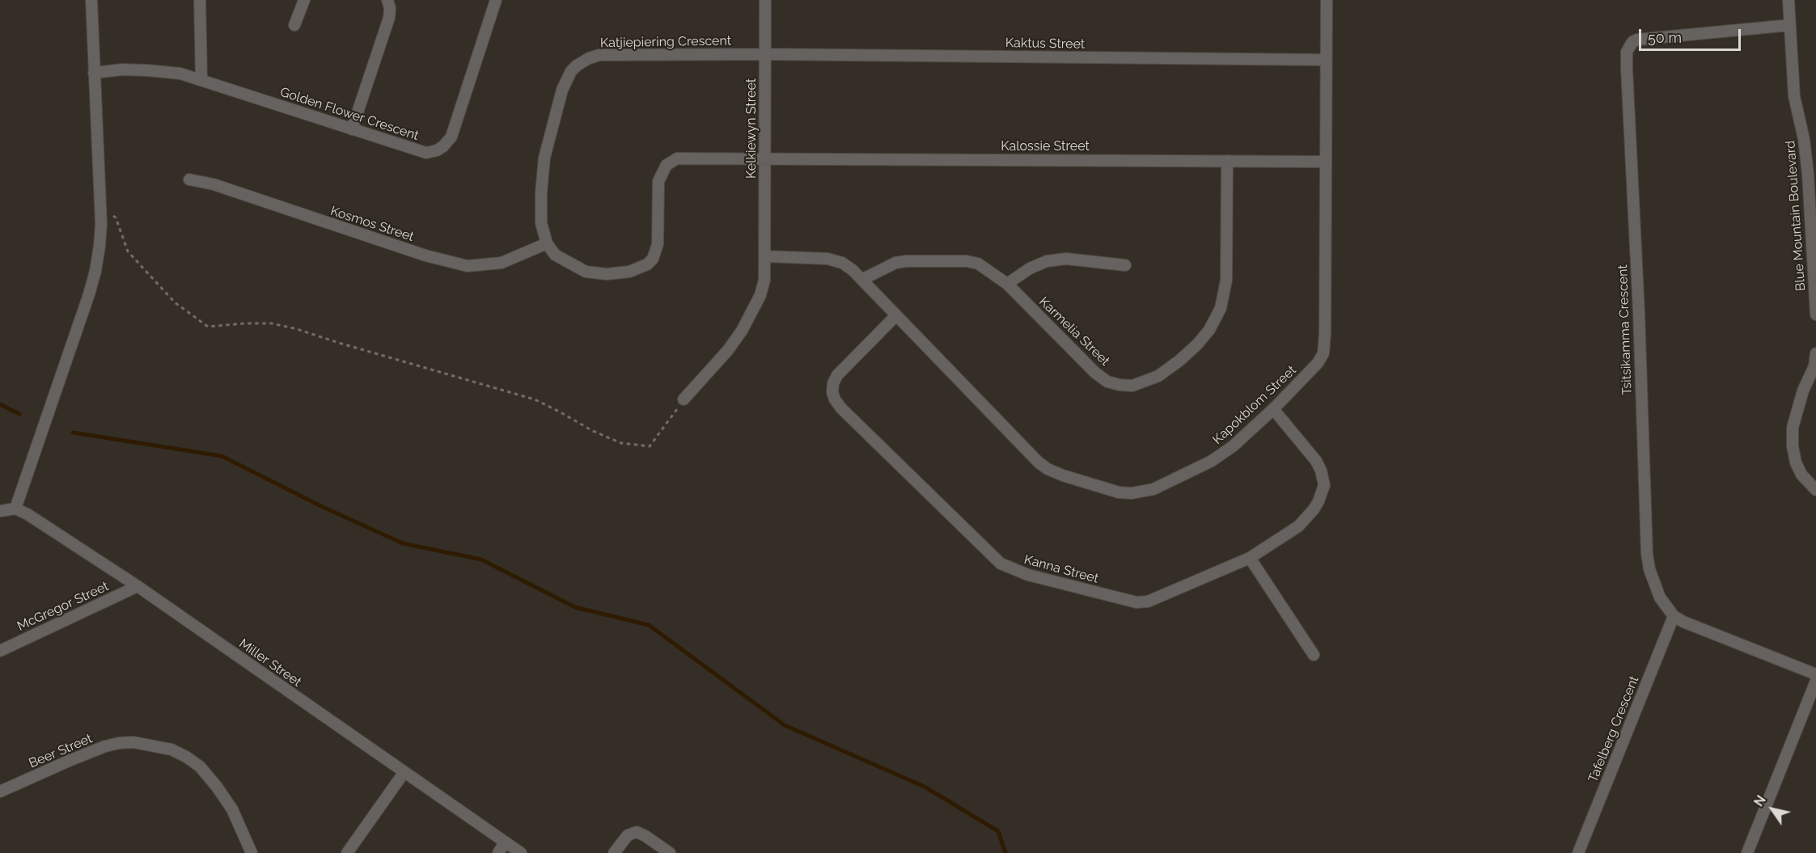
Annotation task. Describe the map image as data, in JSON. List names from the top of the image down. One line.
{"streets":{"street":["Katjiepiering Crescent","Kaktus Street","Golden Flower Crescent","Kelkiewyn Street","Kalossie Street","Blue Mountain Boulevard","Kosmos Street","Tsitsikamma Crescent","Karmelia Street","Kapokblom Street","Kanna Street","McGregor Street","Miller Street","Tafelberg Crescent","Beer Street"]},"crossings":[["Katjiepiering Crescent","Kaktus Street"],["Katjiepiering Crescent","Kelkiewyn Street"],["Katjiepiering Crescent","Kosmos Street"],["Kaktus Street","Kelkiewyn Street"],["Kaktus Street","Kapokblom Street"],["Kelkiewyn Street","Kalossie Street"],["Kelkiewyn Street","Kapokblom Street"],["Kalossie Street","Karmelia Street"],["Kalossie Street","Kapokblom Street"],["Blue Mountain Boulevard","Tsitsikamma Crescent"],["Tsitsikamma Crescent","Tafelberg Crescent"],["Karmelia Street","Kapokblom Street"],["Kapokblom Street","Kanna Street"],["McGregor Street","Miller Street"]],"scale_bar":"50 m","north":"top left"}
